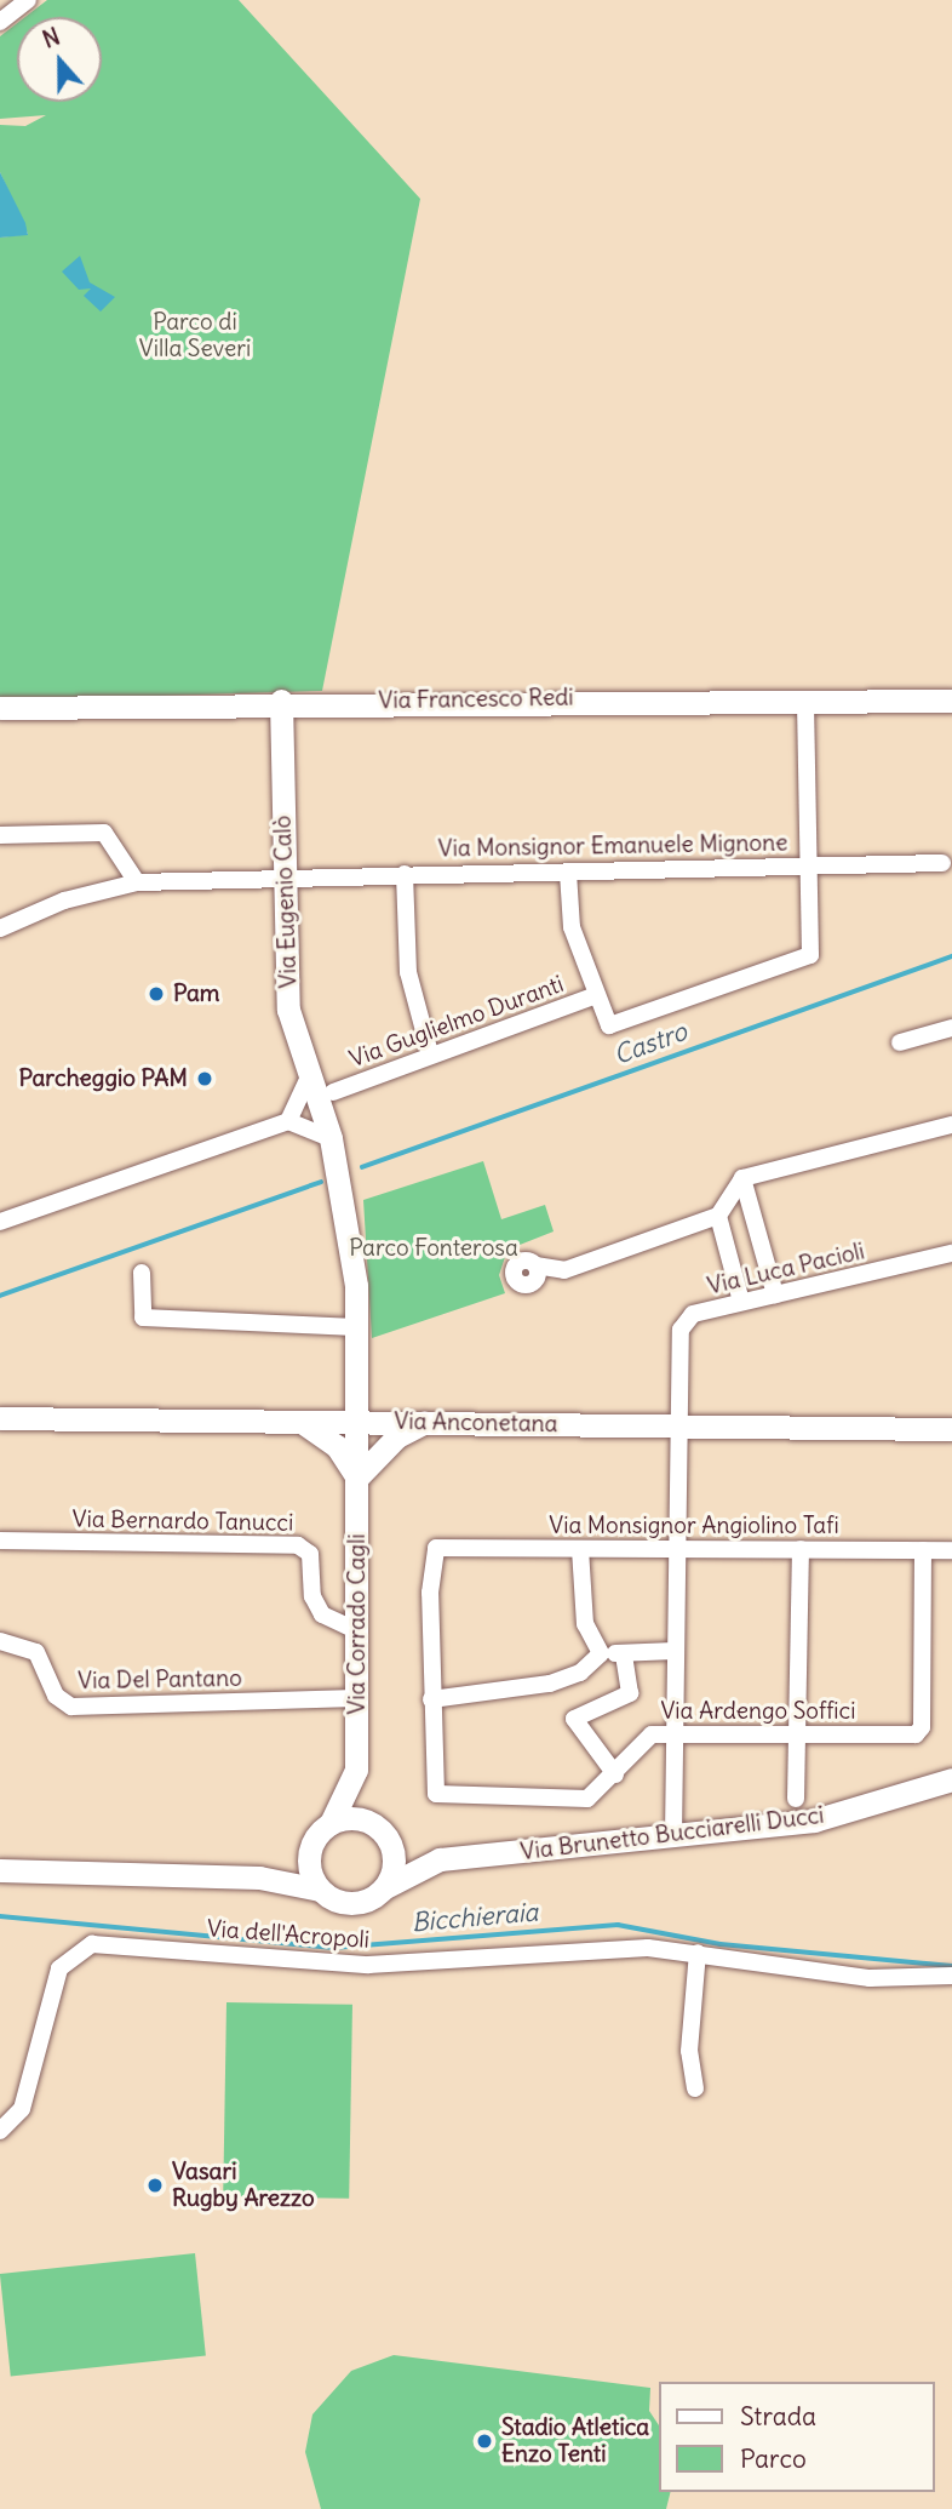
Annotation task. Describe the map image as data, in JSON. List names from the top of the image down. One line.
{"streets":{"main road":["Via Francesco Redi","Via Eugenio Calò","Via Anconetana","Via Corrado Cagli","Via Brunetto Bucciarelli Ducci"],"street":["Via Monsignor Emanuele Mignone","Via Guglielmo Duranti","Via Luca Pacioli","Via Bernardo Tanucci","Via Monsignor Angiolino Tafi","Via Del Pantano","Via Ardengo Soffici","Via dell'Acropoli"]},"crossings":[["Via Francesco Redi","Via Eugenio Calò"],["Via Monsignor Emanuele Mignone","Via Eugenio Calò"],["Via Eugenio Calò","Via Guglielmo Duranti"],["Via Eugenio Calò","Via Corrado Cagli"],["Via Luca Pacioli","Via Anconetana"],["Via Luca Pacioli","Via Monsignor Angiolino Tafi"],["Via Luca Pacioli","Via Ardengo Soffici"],["Via Luca Pacioli","Via Brunetto Bucciarelli Ducci"],["Via Anconetana","Via Corrado Cagli"],["Via Bernardo Tanucci","Via Corrado Cagli"],["Via Monsignor Angiolino Tafi","Via Ardengo Soffici"],["Via Corrado Cagli","Via Del Pantano"]],"water":["Castro","Bicchieraia"],"parks":["Parco di Villa Severi","Parco Fonterosa"],"places":["Pam","Parcheggio PAM","Vasari Rugby Arezzo","Stadio Atletica Enzo Tenti"],"legend":["Strada","Parco"],"north":"top"}
